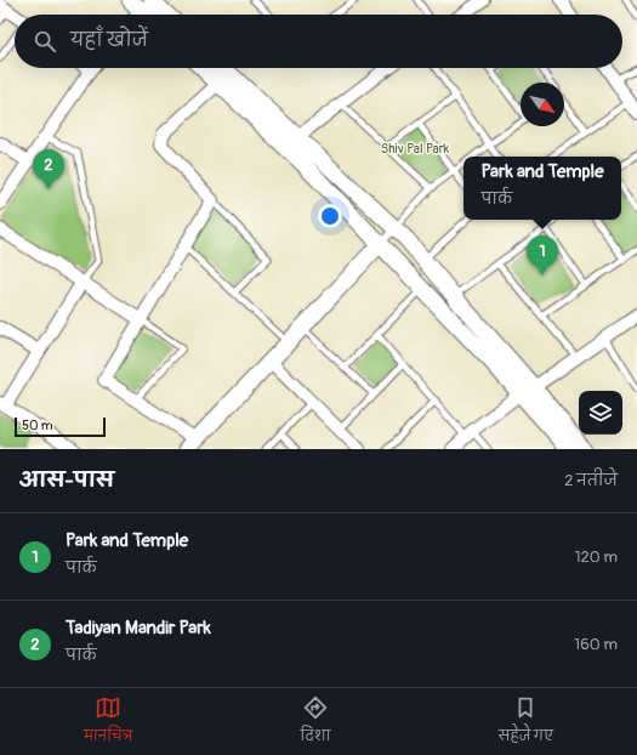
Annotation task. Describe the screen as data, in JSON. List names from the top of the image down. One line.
{"parks":["Shiv Pal Park"],"scale_bar":"50 m","north":"bottom right","page":{"search":"यहाँ खोजें","pins":["2","1"],"popup":["Park and Temple","पार्क"],"scale":"50 m","heading":["आस-पास","2 नतीजे"],"list":[{"mark":"1","name":"Park and Temple","note":"पार्क","value":"120 m"},{"mark":"2","name":"Tadiyan Mandir Park","note":"पार्क","value":"160 m"}],"nav":["मानचित्र","दिशा","सहेजे गए"]}}
